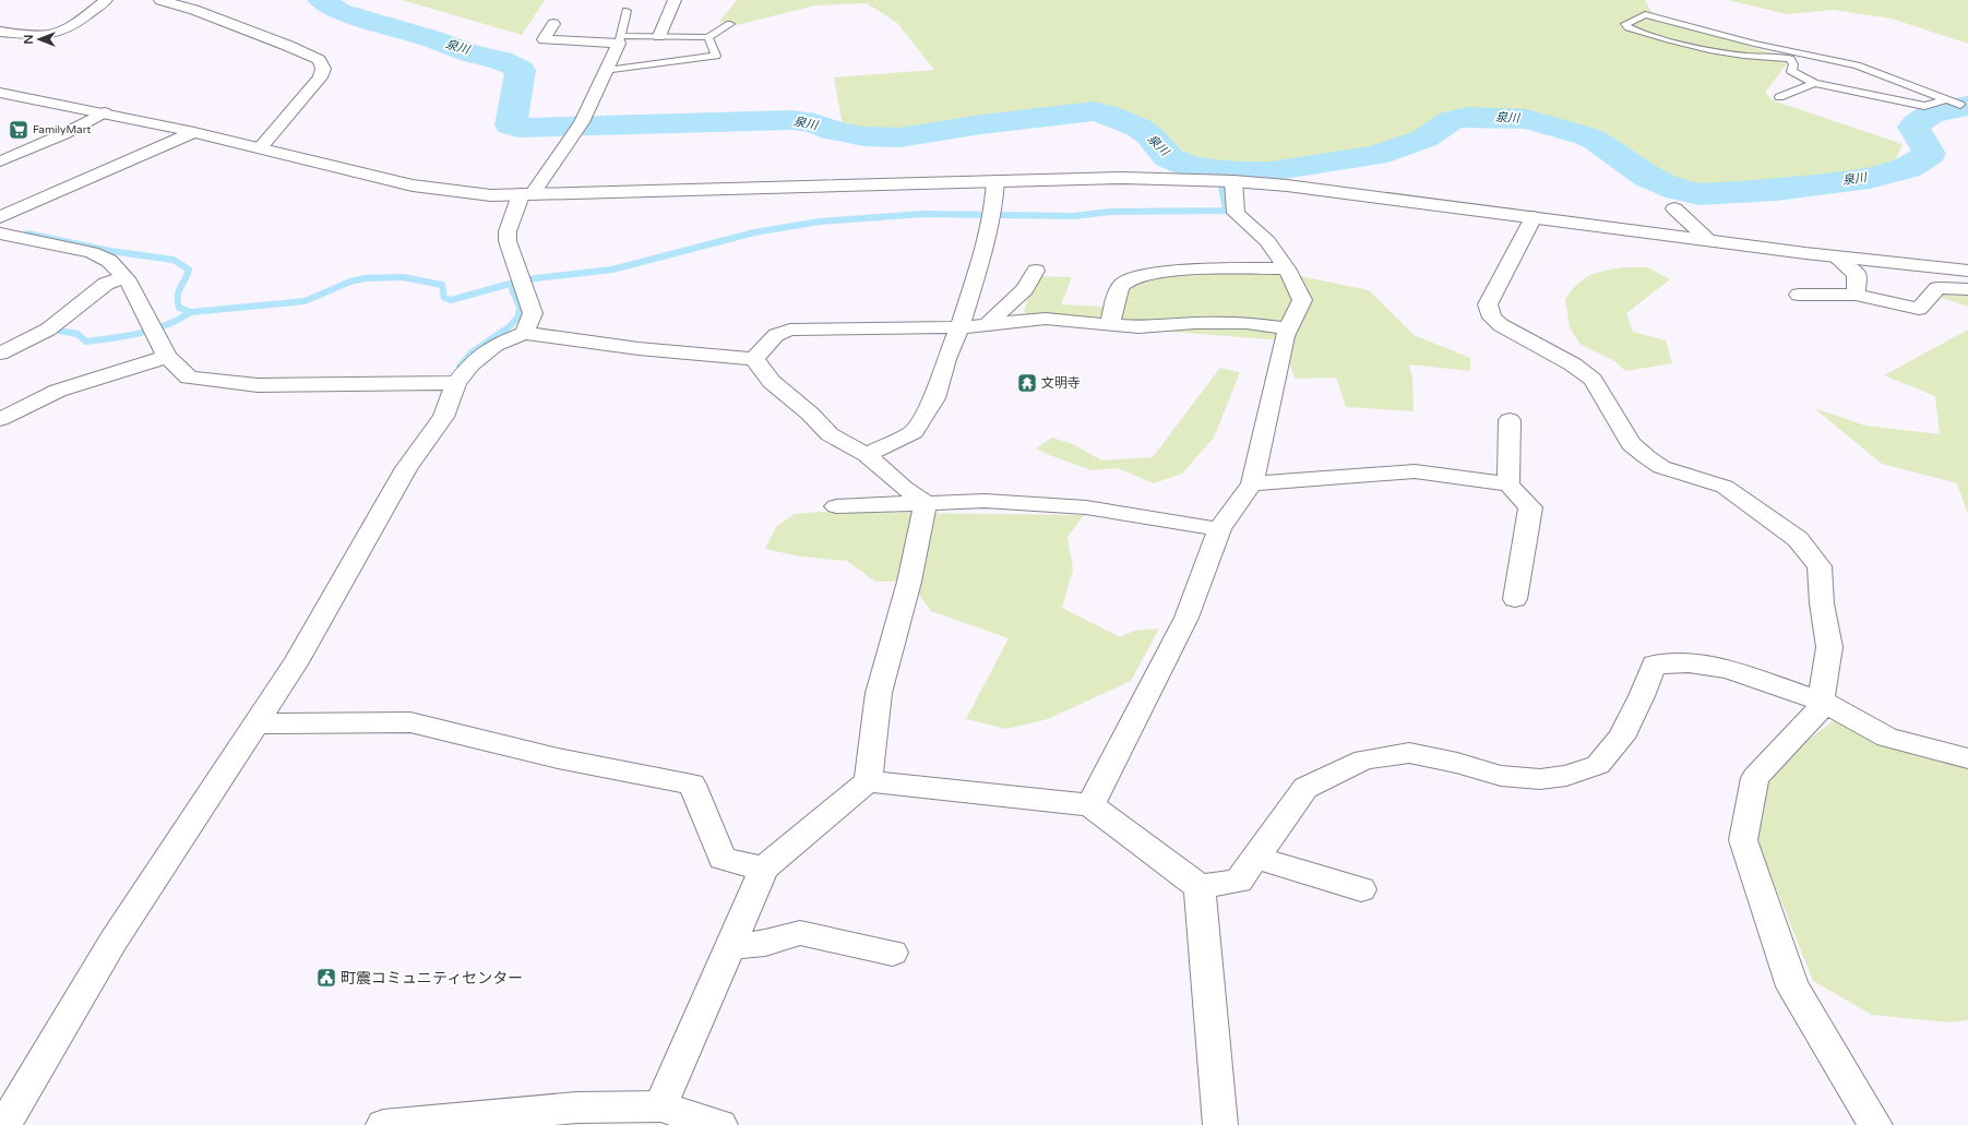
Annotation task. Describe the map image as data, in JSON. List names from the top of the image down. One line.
{"water":["泉川"],"places":{"supermarket":["FamilyMart"],"temple":["文明寺"],"public building":["町震コミュニティセンター"]},"north":"left"}
